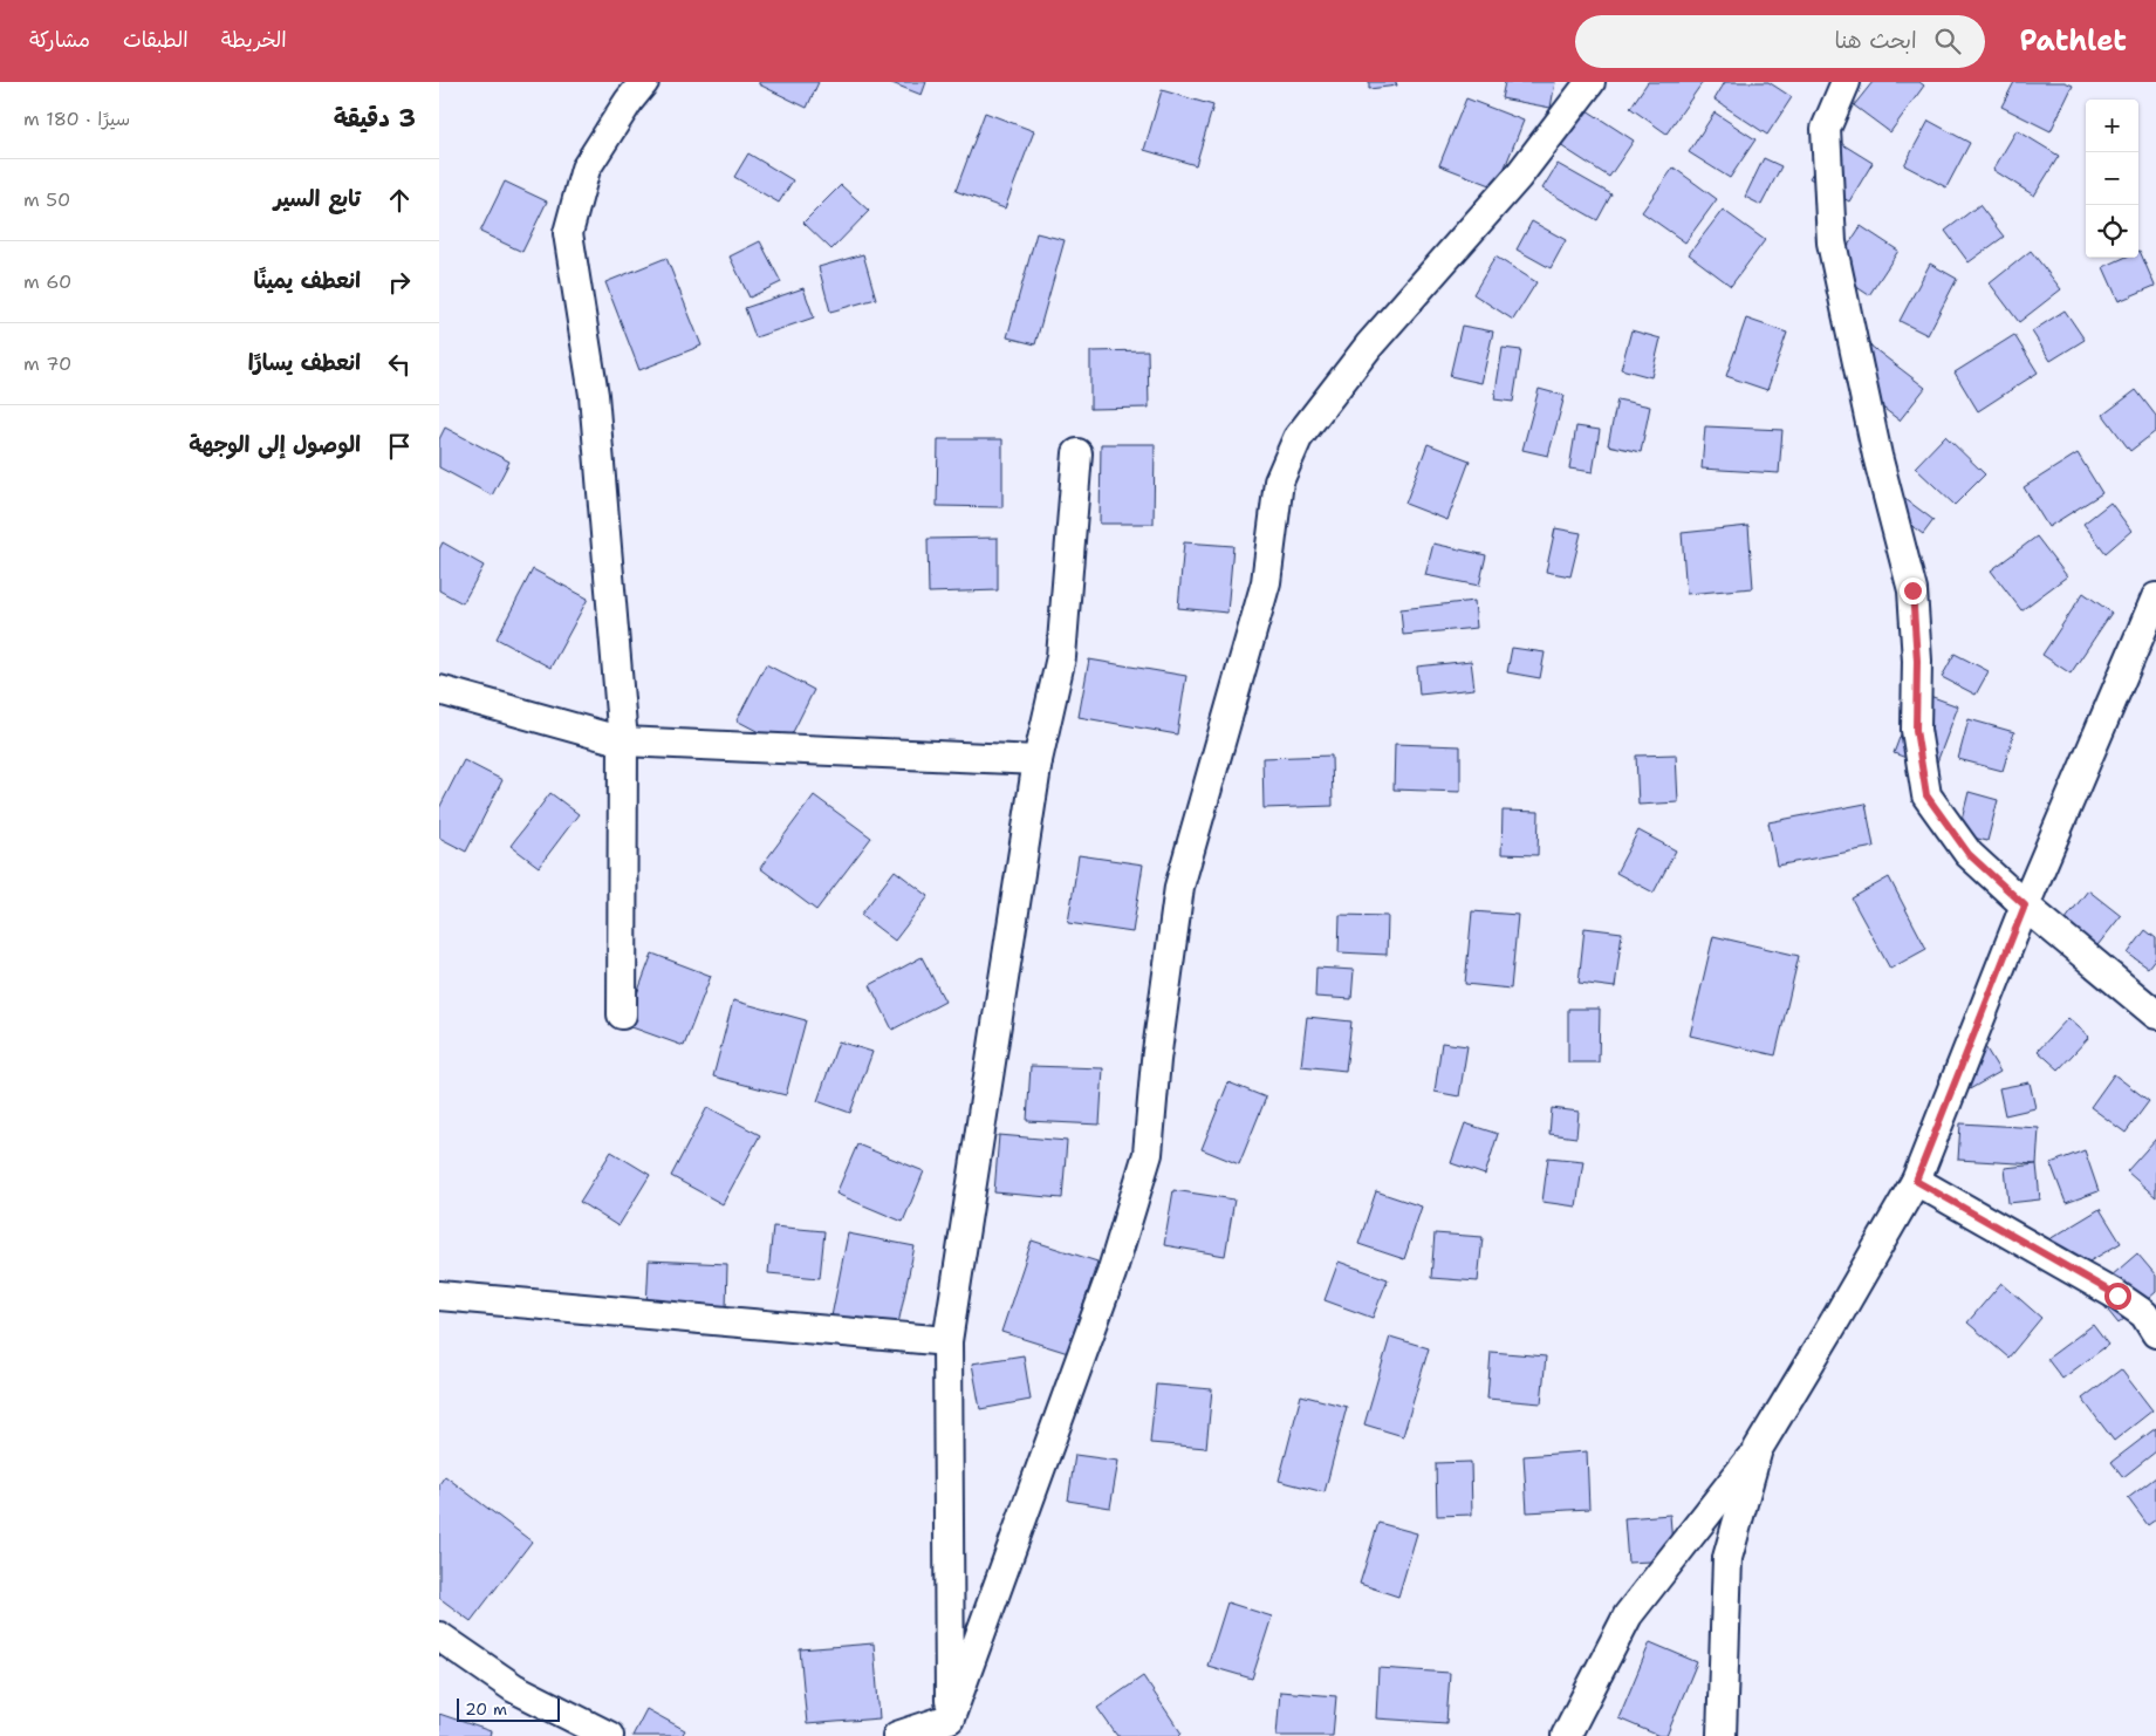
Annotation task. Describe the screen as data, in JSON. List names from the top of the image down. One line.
{"scale_bar":"20 m","page":{"header":"Pathlet","search":"ابحث هنا","nav":["الخريطة","الطبقات","مشاركة"],"heading":["3 دقيقة","سيرًا · 180 m"],"map_buttons":["+","−"],"list":[["تابع السير","50 m"],["انعطف يمينًا","60 m"],["انعطف يسارًا","70 m"],"الوصول إلى الوجهة"],"scale":"20 m"}}
